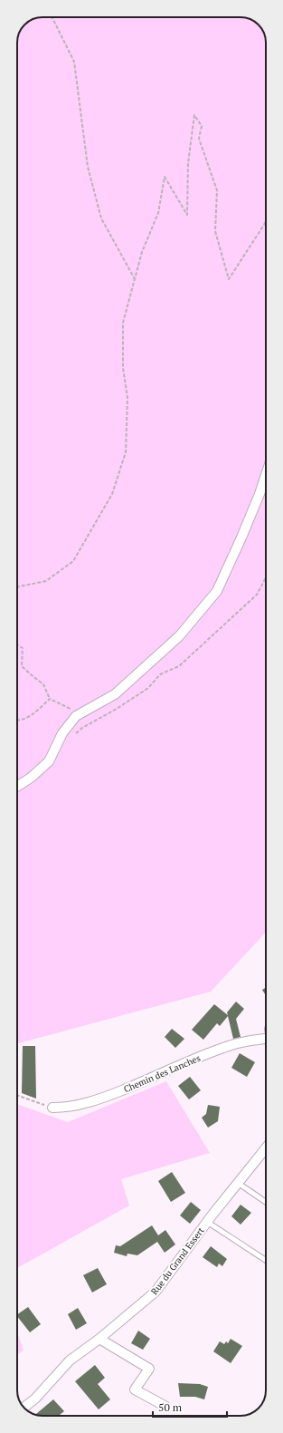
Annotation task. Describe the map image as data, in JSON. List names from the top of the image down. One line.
{"streets":{"street":["Chemin des Lanches","Rue du Grand Essert"]},"scale_bar":"50 m"}
